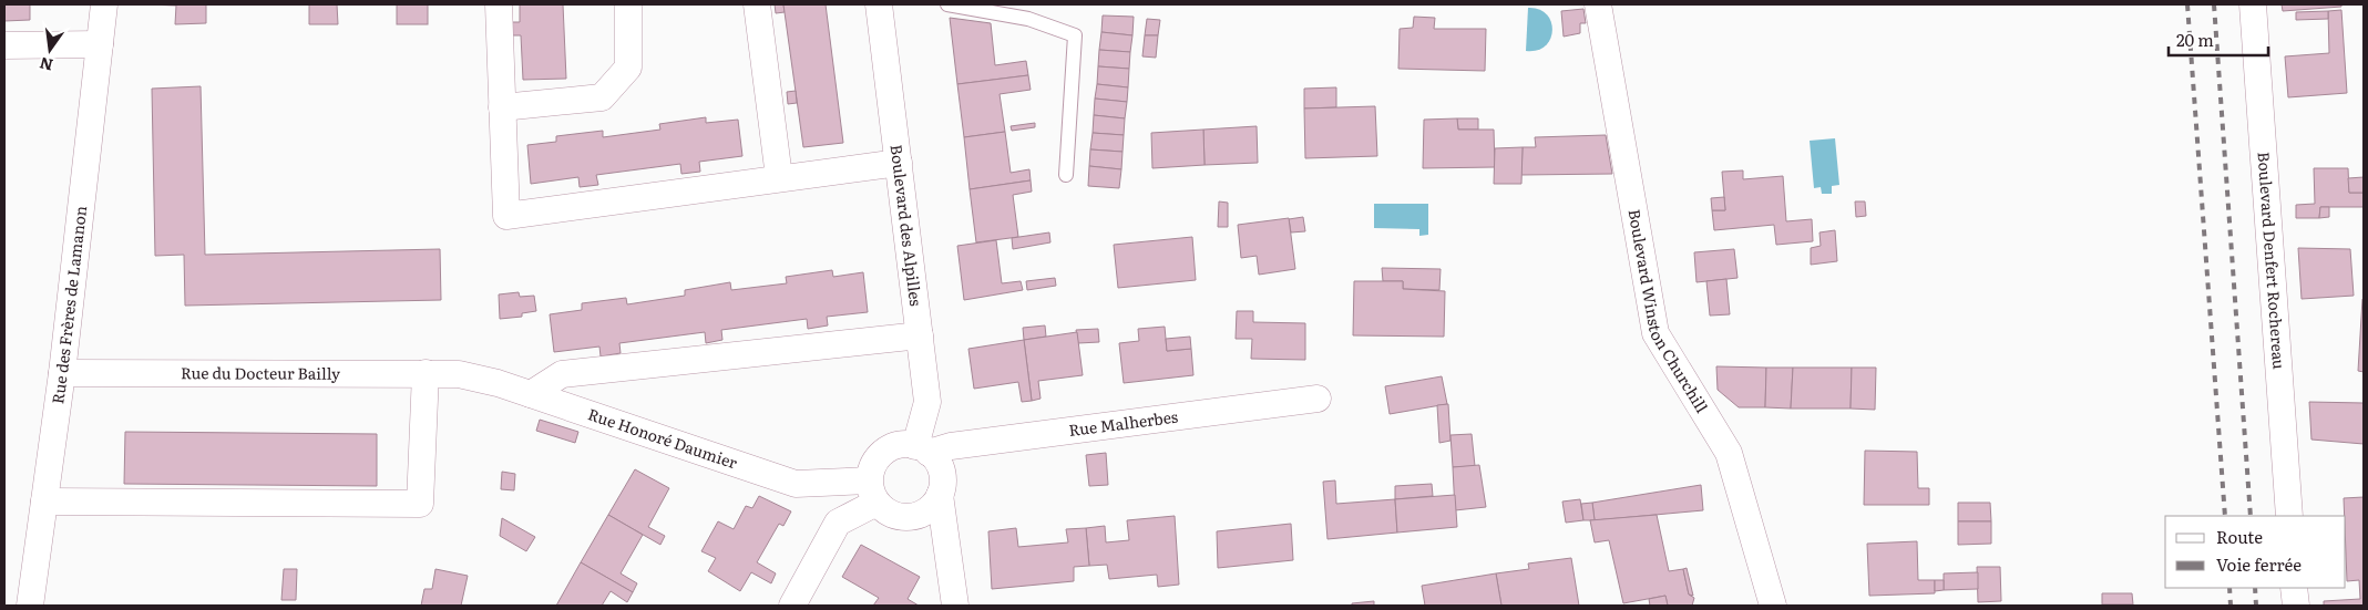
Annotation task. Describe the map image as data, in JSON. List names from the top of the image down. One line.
{"streets":{"street":["Boulevard des Alpilles","Boulevard Denfert Rochereau","Rue des Frères de Lamanon","Boulevard Winston Churchill","Rue du Docteur Bailly","Rue Malherbes","Rue Honoré Daumier"]},"crossings":[["Boulevard des Alpilles","Rue Malherbes"],["Boulevard des Alpilles","Rue Honoré Daumier"],["Rue des Frères de Lamanon","Rue du Docteur Bailly"],["Rue du Docteur Bailly","Rue Honoré Daumier"],["Rue Malherbes","Rue Honoré Daumier"]],"legend":["Route","Voie ferrée"],"scale_bar":"20 m","north":"bottom"}
